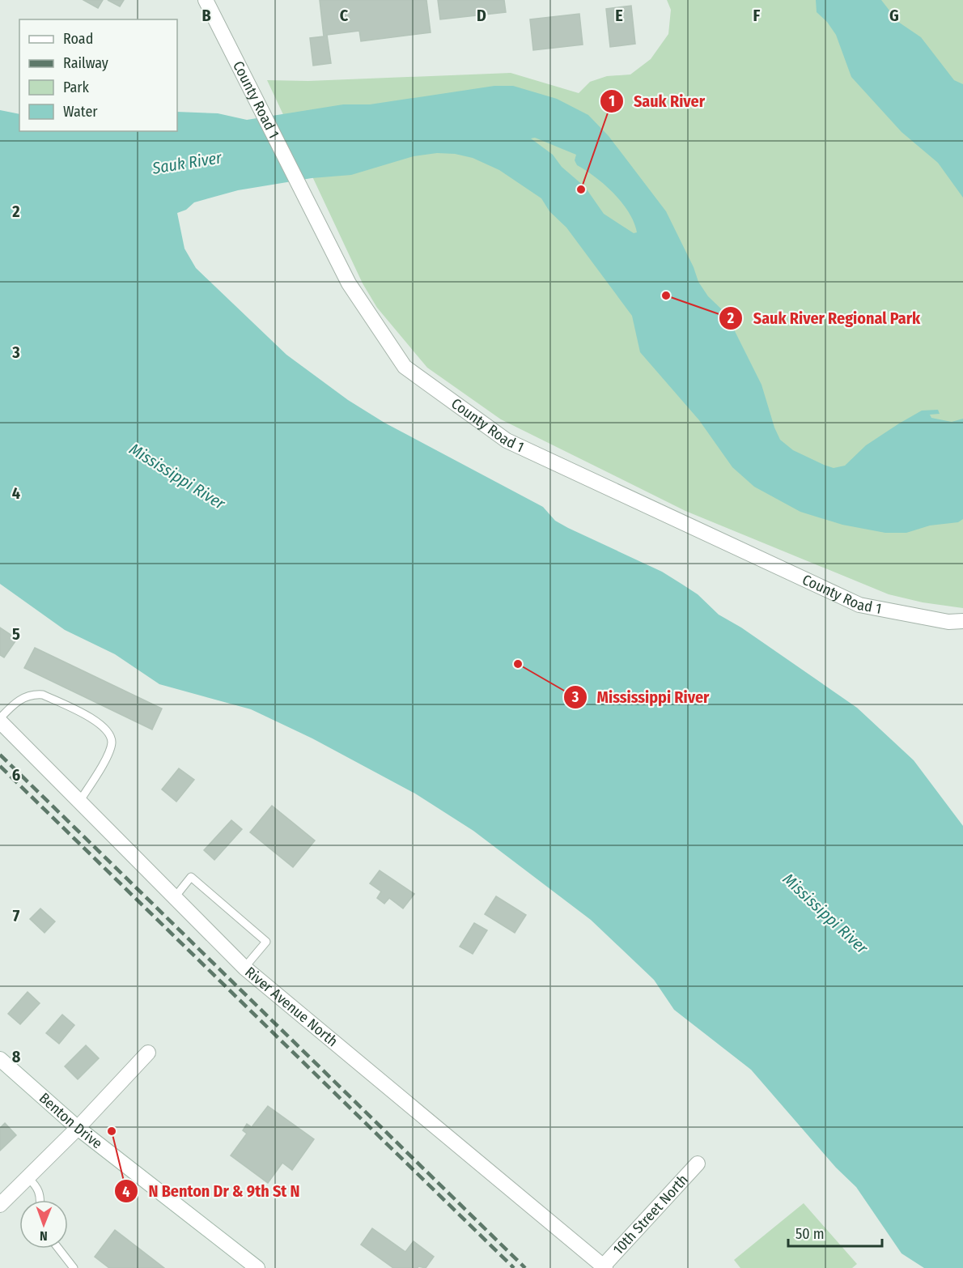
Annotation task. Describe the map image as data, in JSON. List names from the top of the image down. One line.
{"streets":{"street":["County Road 1","River Avenue North","Benton Drive","10th Street North"]},"crossings":[["River Avenue North","10th Street North"]],"water":["Sauk River","Mississippi River"],"places":["Sauk River","Sauk River Regional Park","Mississippi River","N Benton Dr & 9th St N"],"legend":["Road","Railway","Park","Water"],"scale_bar":"50 m","north":"bottom","grid":{"columns":["B","C","D","E","F","G"],"rows":["2","3","4","5","6","7","8"]}}
